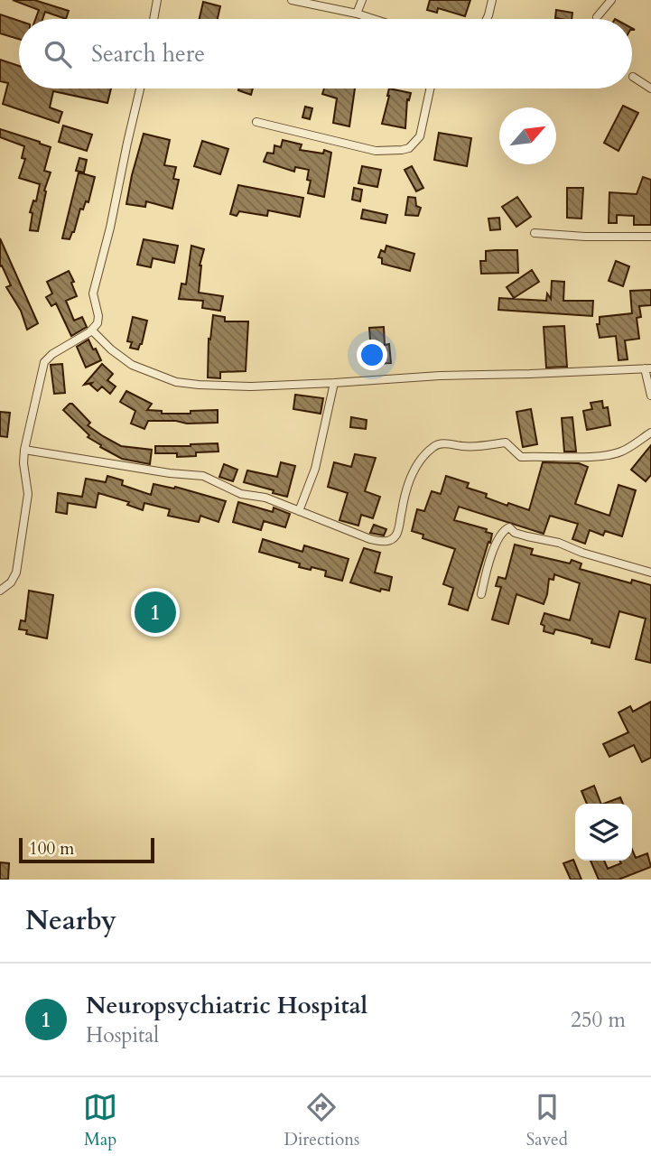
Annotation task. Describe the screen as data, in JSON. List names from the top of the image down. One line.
{"scale_bar":"100 m","north":"top right","page":{"search":"Search here","pins":"1","scale":"100 m","heading":"Nearby","list":[{"mark":"1","name":"Neuropsychiatric Hospital","note":"Hospital","value":"250 m"}],"nav":["Map","Directions","Saved"]}}
